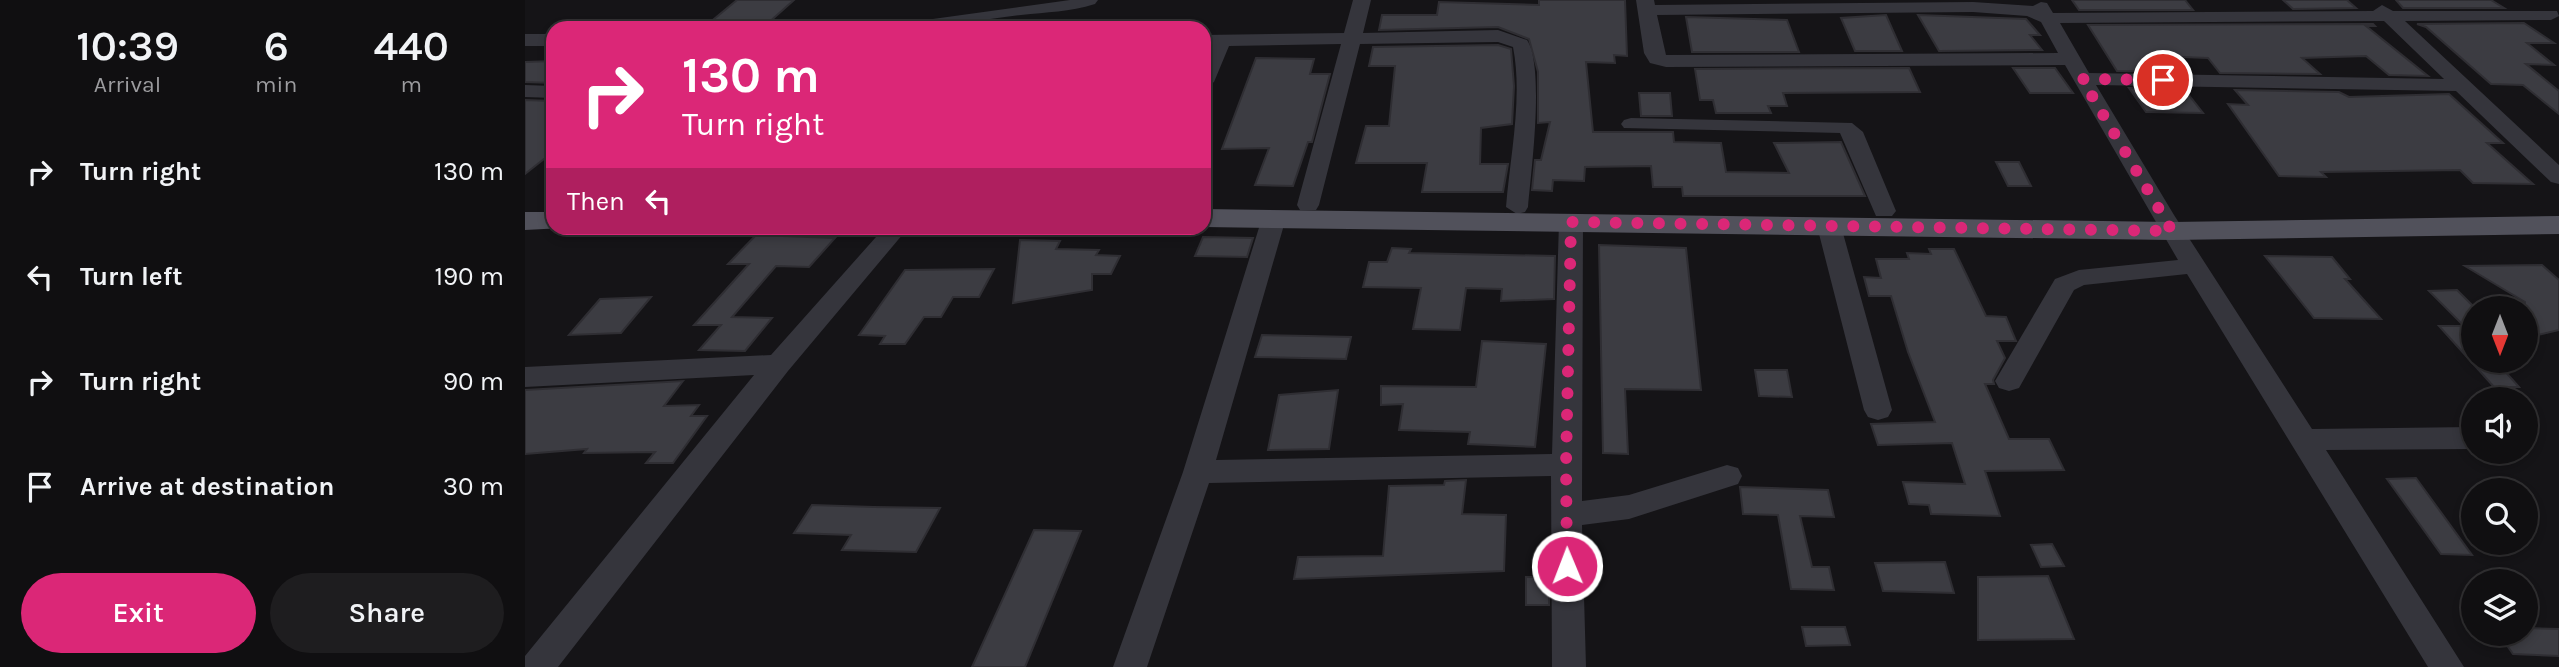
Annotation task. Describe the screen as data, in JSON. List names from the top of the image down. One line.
{"north":"bottom","page":{"eta":["10:39","Arrival","6","min","440","m"],"turn":["130 m","Turn right"],"list":[{"name":"Turn right","value":"130 m"},{"name":"Turn left","value":"190 m"},{"name":"Turn right","value":"90 m"},{"name":"Arrive at destination","value":"30 m"}],"then":"Then","buttons":["Exit","Share"]}}
